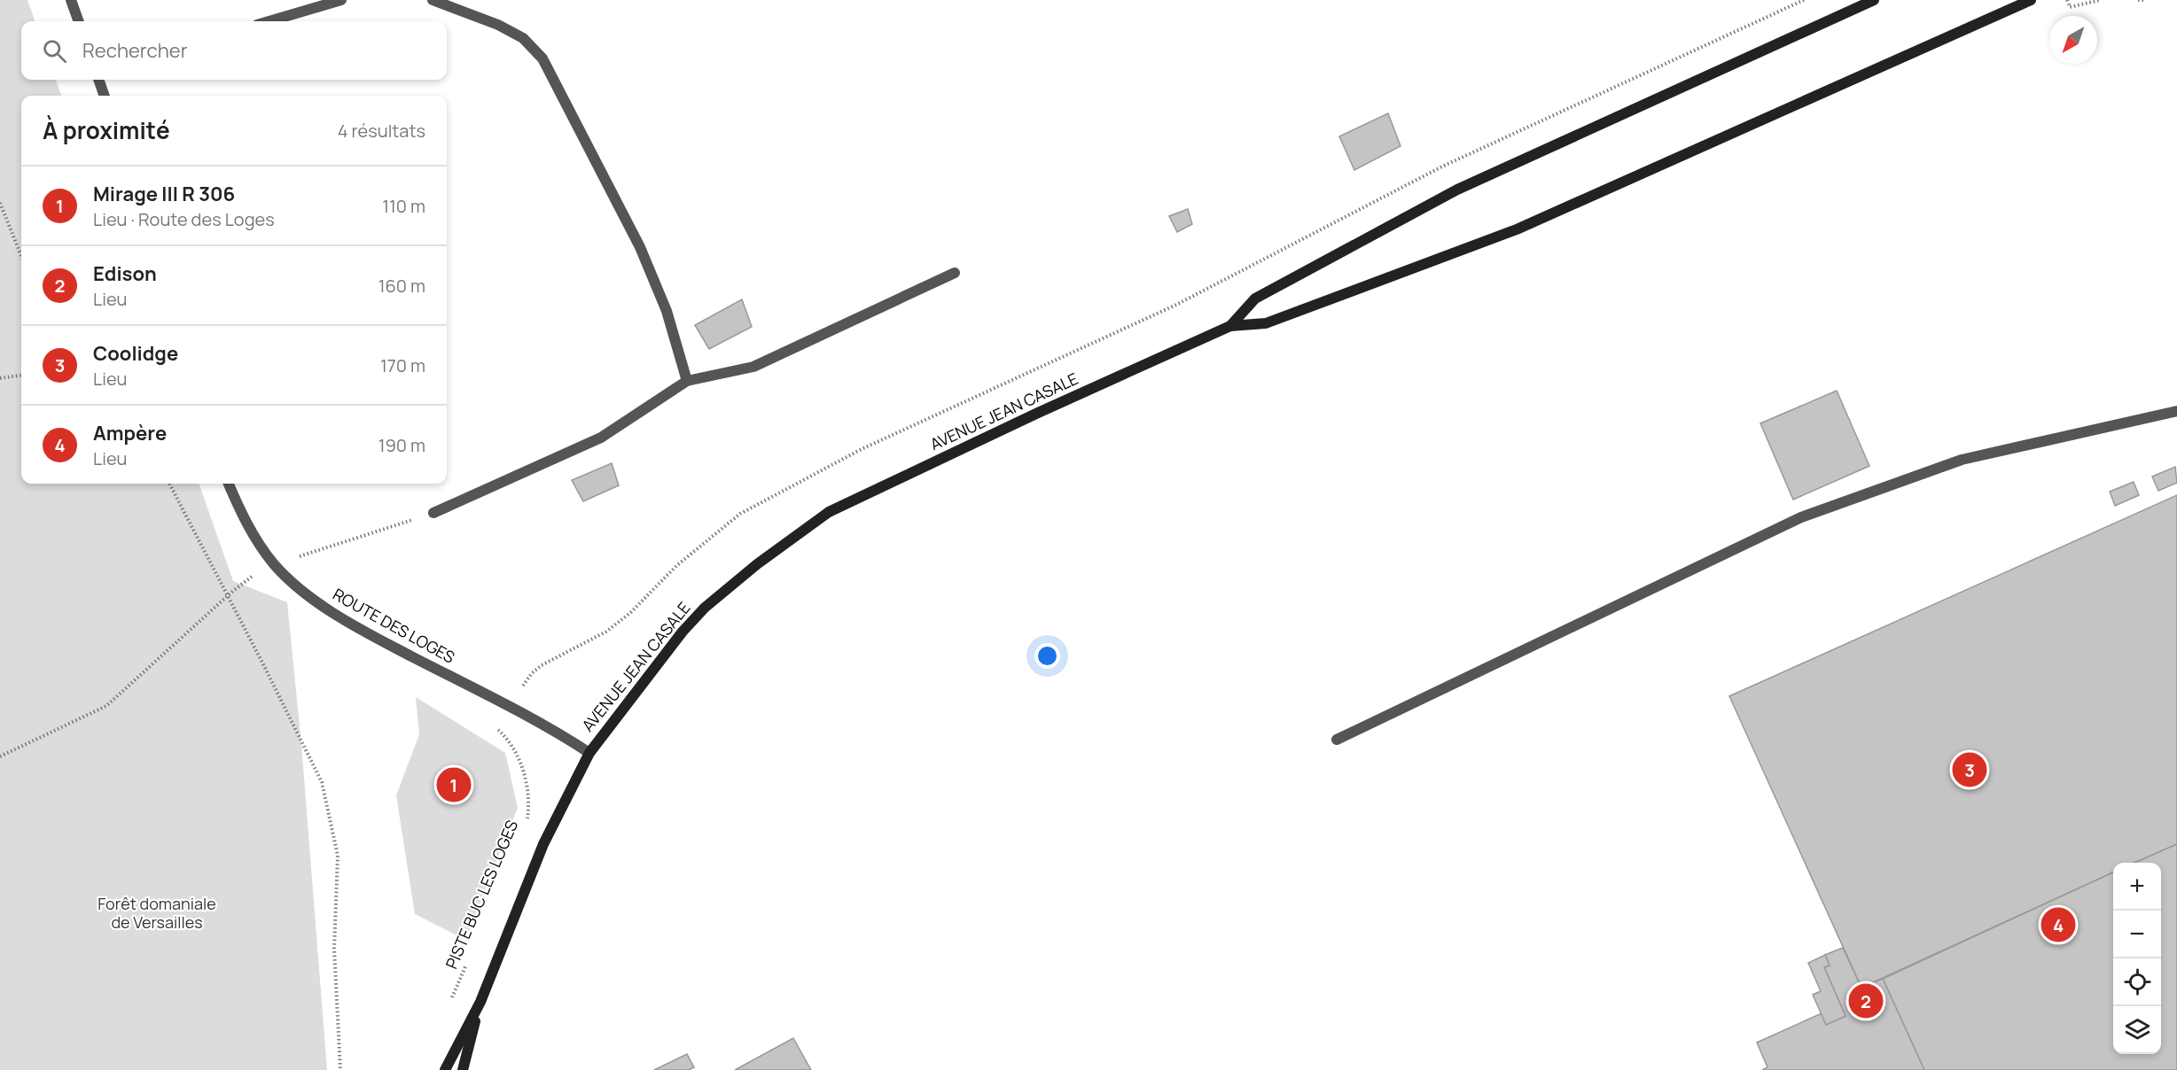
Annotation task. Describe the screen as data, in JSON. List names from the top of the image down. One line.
{"streets":{"main road":["AVENUE JEAN CASALE"],"street":["ROUTE DES LOGES"],"path":["PISTE BUC LES LOGES"]},"crossings":[["AVENUE JEAN CASALE","ROUTE DES LOGES"],["ROUTE DES LOGES","PISTE BUC LES LOGES"]],"parks":["Forêt domaniale de Versailles"],"north":"bottom left","page":{"search":"Rechercher","heading":["À proximité","4 résultats"],"list":[{"mark":"1","name":"Mirage III R 306","note":"Lieu · Route des Loges","value":"110 m"},{"mark":"2","name":"Edison","note":"Lieu","value":"160 m"},{"mark":"3","name":"Coolidge","note":"Lieu","value":"170 m"},{"mark":"4","name":"Ampère","note":"Lieu","value":"190 m"}],"pins":["3","1","4","2"],"map_buttons":["+","−"]}}
